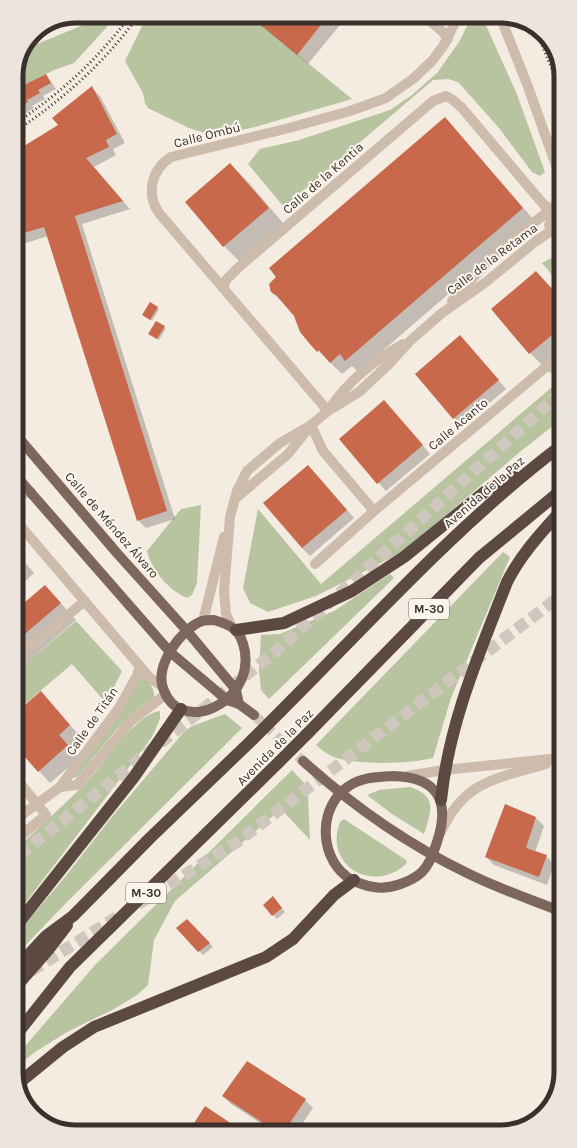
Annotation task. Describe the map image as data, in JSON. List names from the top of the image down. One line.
{"streets":{"highway":["Avenida de la Paz","M-30"],"main road":["Calle de Méndez Álvaro"],"street":["Calle Ombú","Calle de la Kentia","Calle de la Retama","Calle Acanto","Calle de Titán"]},"crossings":[["Calle Ombú","Calle de la Kentia"],["Calle Ombú","Calle de la Retama"]]}
